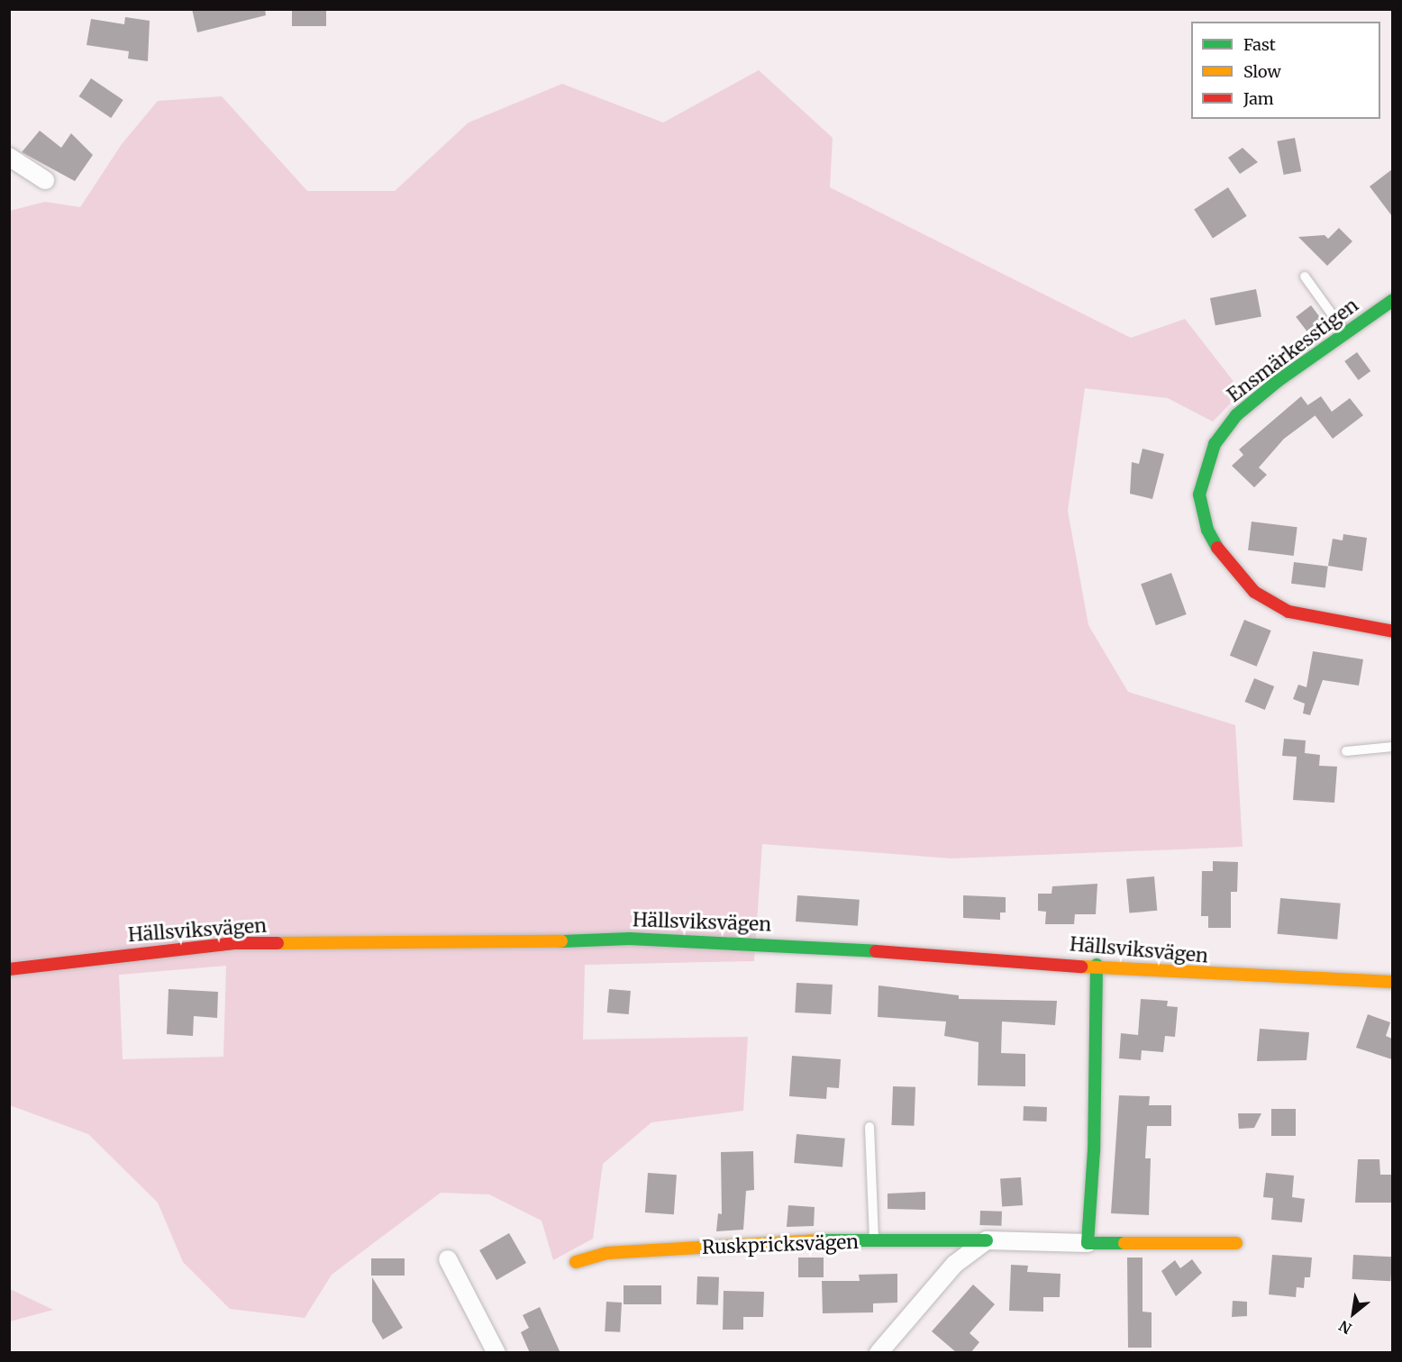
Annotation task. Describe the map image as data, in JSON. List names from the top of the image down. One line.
{"streets":{"street":["Ensmärkesstigen","Hällsviksvägen","Ruskpricksvägen"]},"legend":["Fast","Slow","Jam"],"north":"bottom left"}
